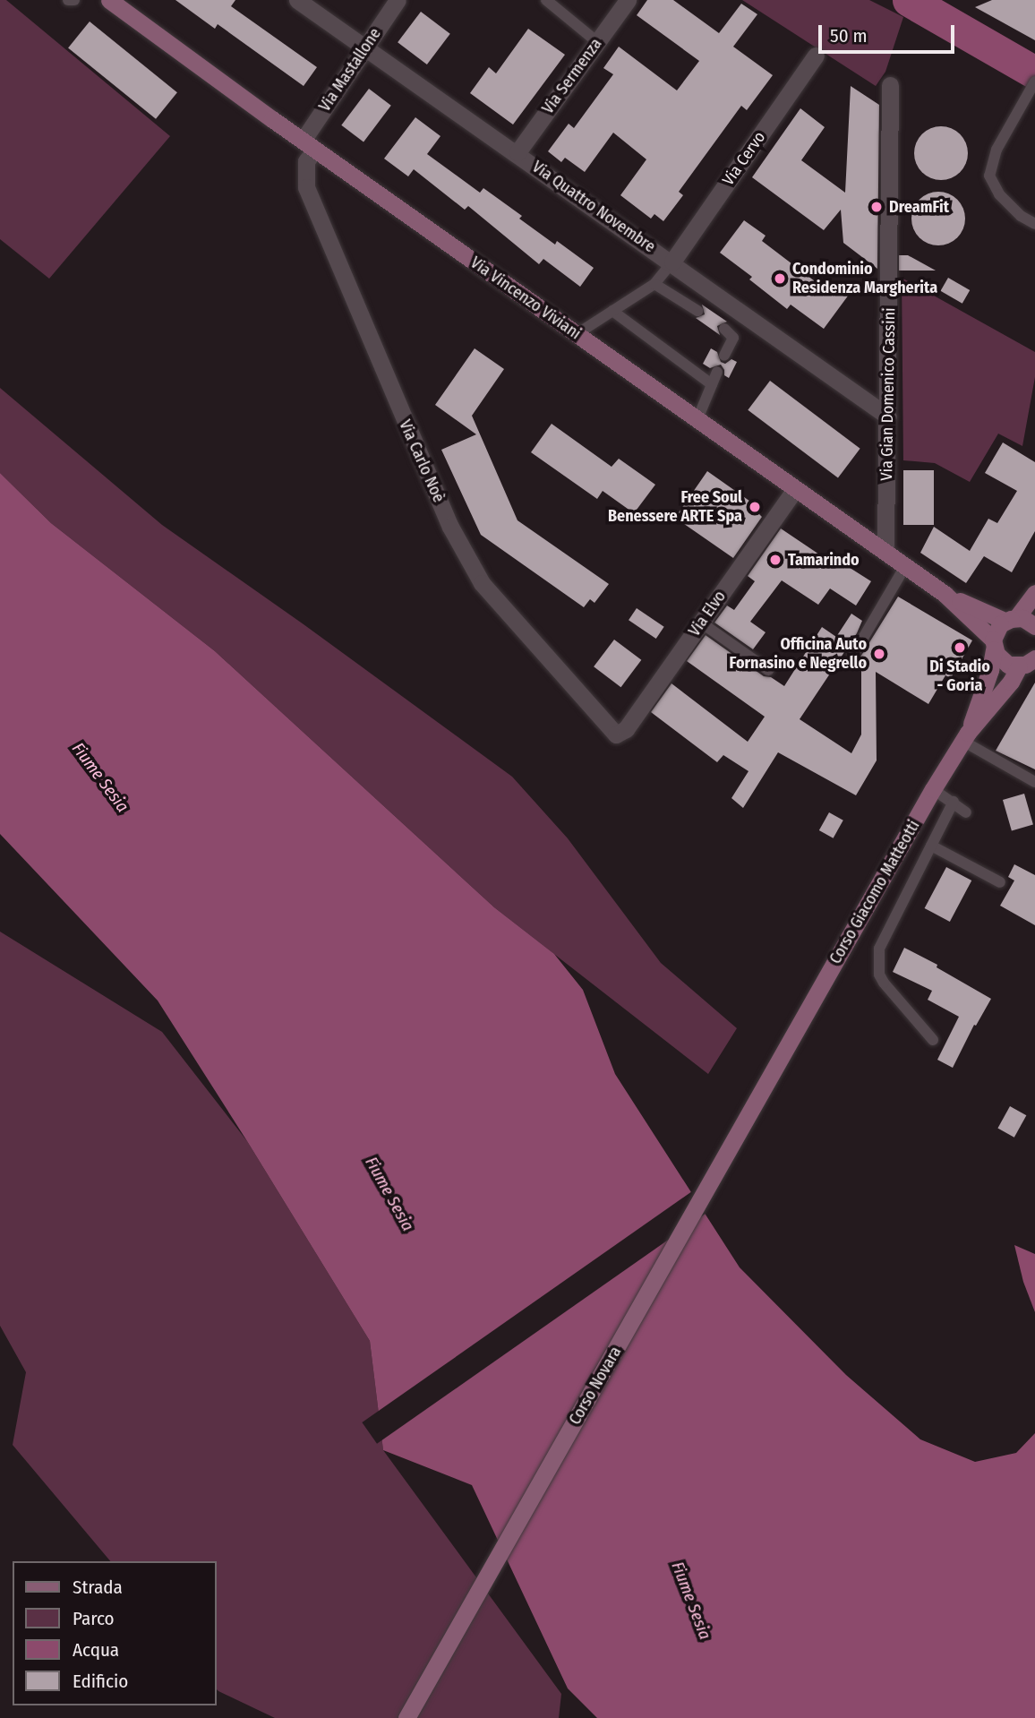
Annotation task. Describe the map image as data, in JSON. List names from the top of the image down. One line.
{"streets":{"main road":["Via Vincenzo Viviani","Corso Giacomo Matteotti","Corso Novara"],"street":["Via Mastallone","Via Sermenza","Via Cervo","Via Quattro Novembre","Via Gian Domenico Cassini","Via Carlo Noè","Via Elvo"]},"crossings":[["Via Mastallone","Via Quattro Novembre"],["Via Mastallone","Via Vincenzo Viviani"],["Via Mastallone","Via Carlo Noè"],["Via Sermenza","Via Quattro Novembre"],["Via Cervo","Via Quattro Novembre"],["Via Quattro Novembre","Via Gian Domenico Cassini"],["Via Vincenzo Viviani","Via Gian Domenico Cassini"],["Via Vincenzo Viviani","Via Carlo Noè"],["Via Vincenzo Viviani","Via Elvo"],["Via Vincenzo Viviani","Corso Giacomo Matteotti"],["Via Carlo Noè","Via Elvo"],["Corso Giacomo Matteotti","Corso Novara"]],"water":["Fiume Sesia"],"places":["DreamFit","Condominio Residenza Margherita","Free Soul Benessere ARTE Spa","Tamarindo","Di Stadio - Goria","Officina Auto Fornasino e Negrello"],"legend":["Strada","Parco","Acqua","Edificio"],"scale_bar":"50 m"}
